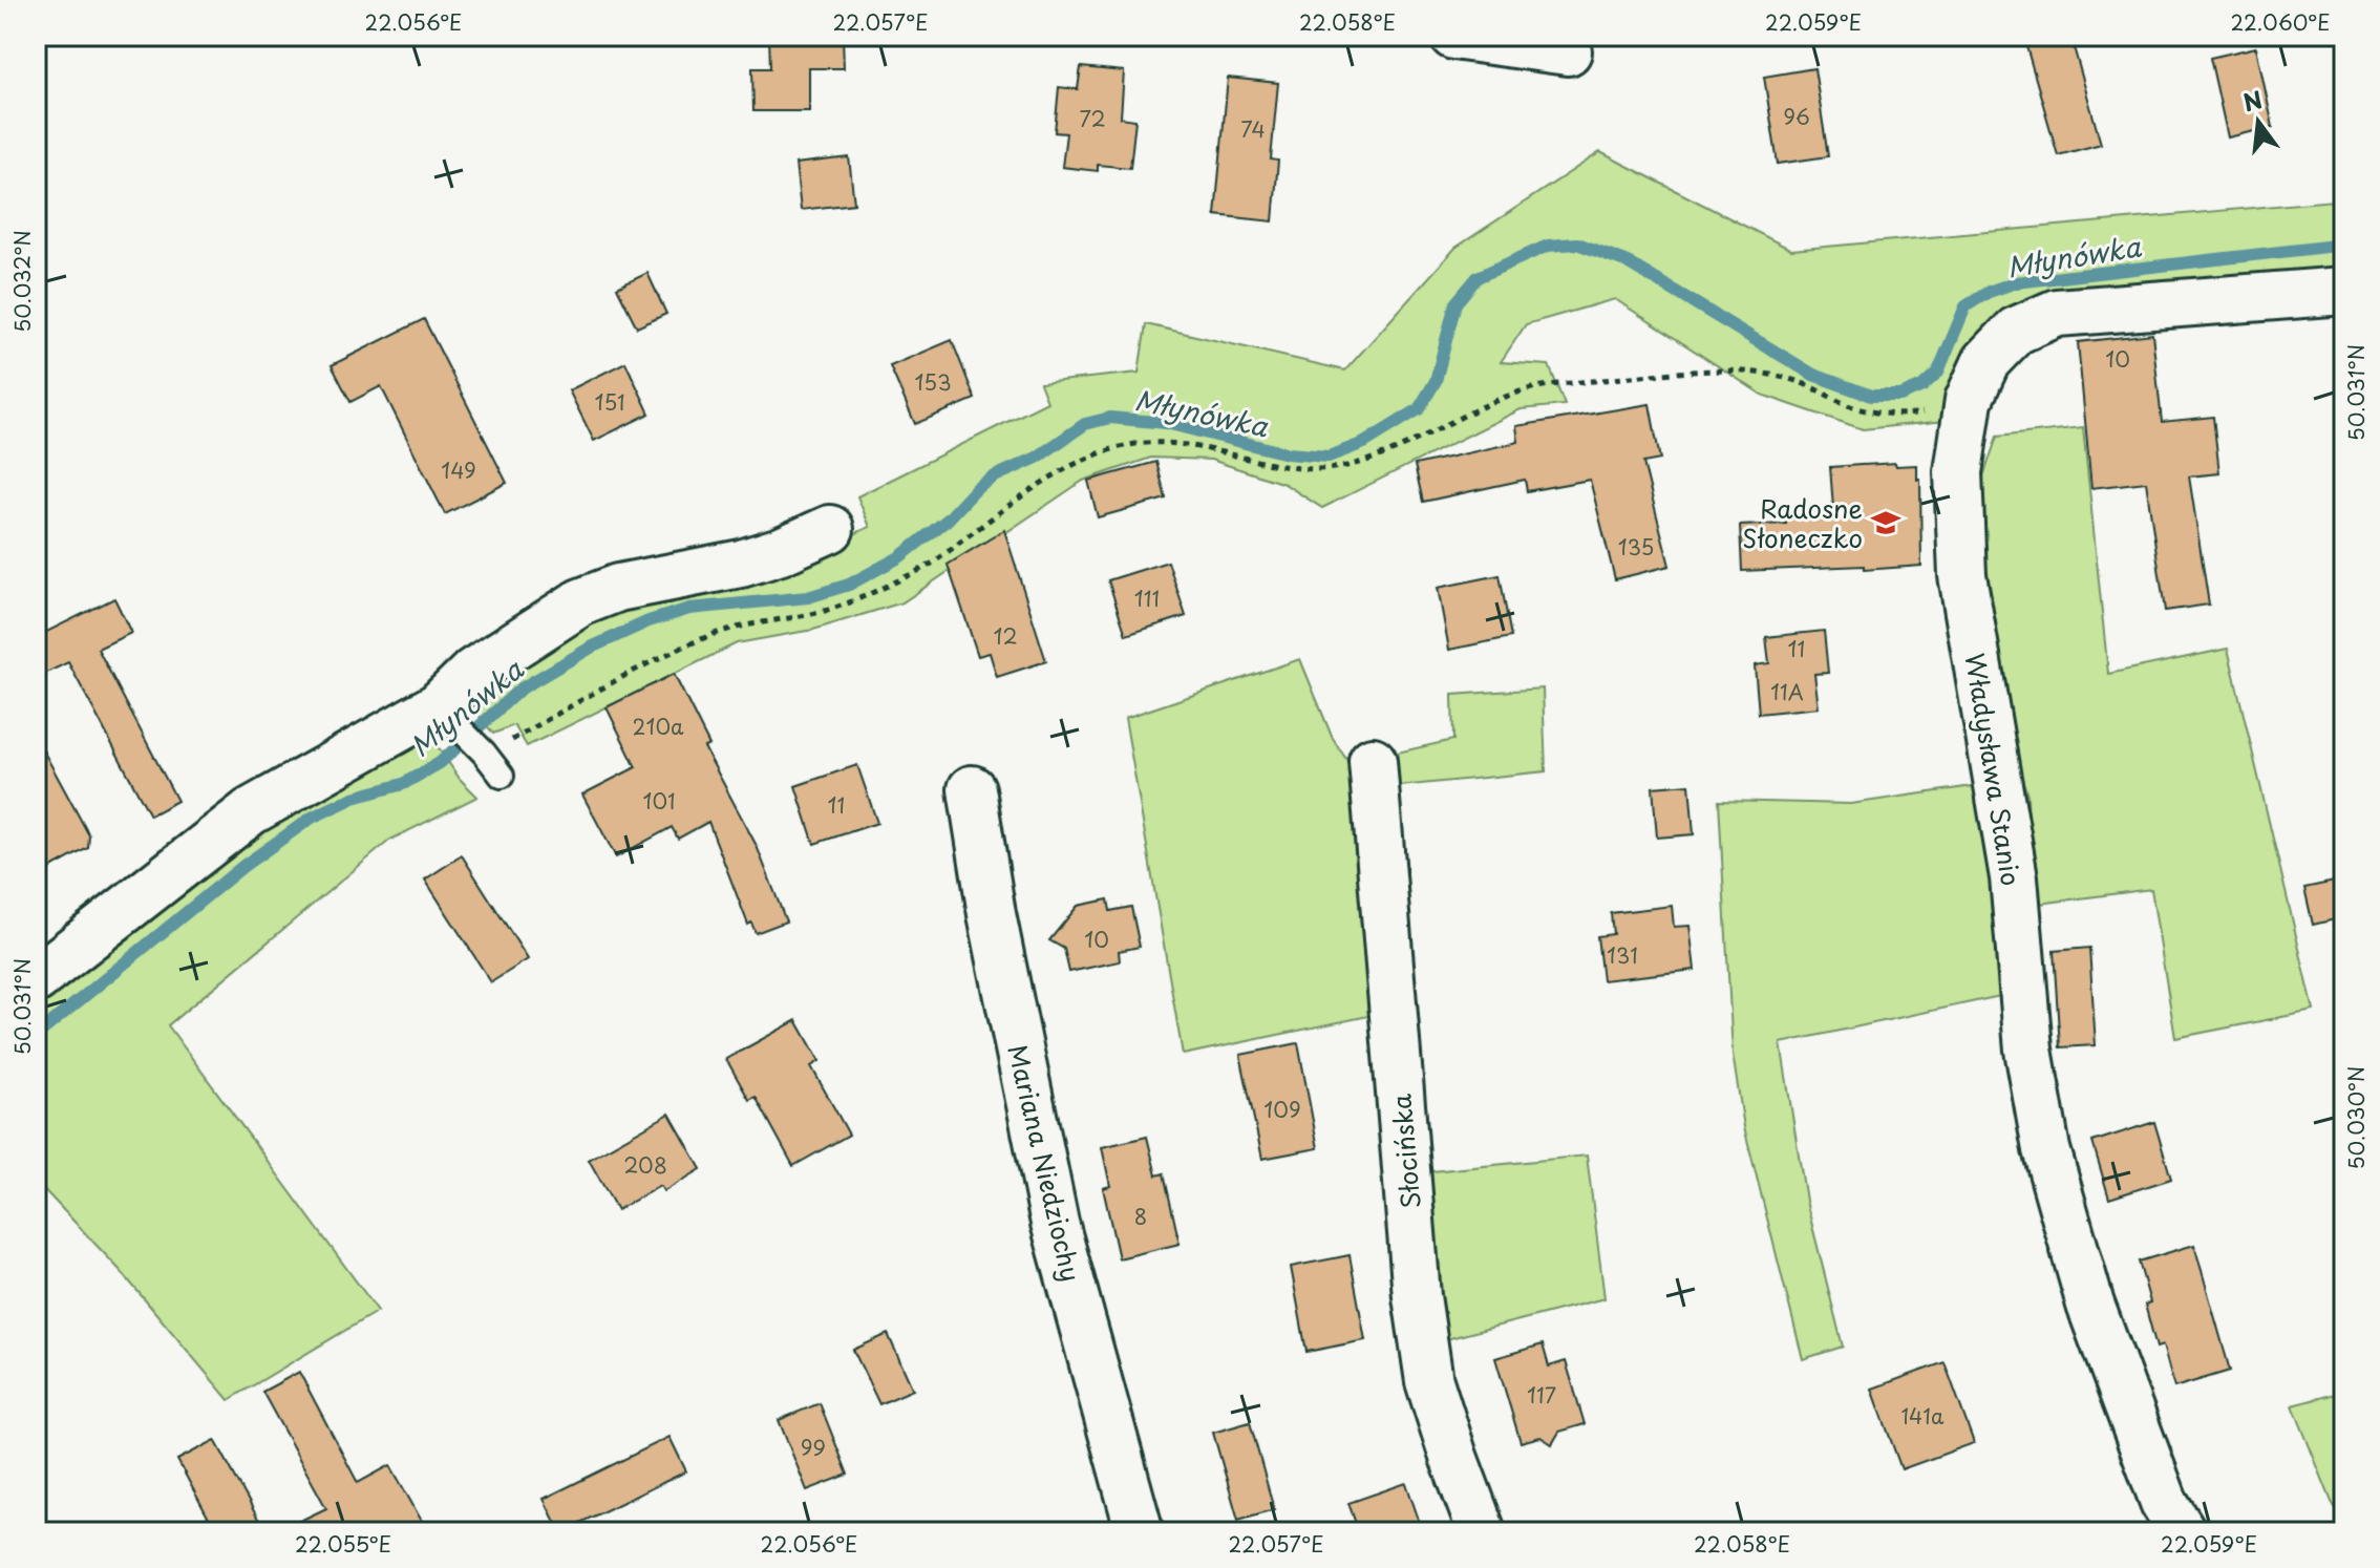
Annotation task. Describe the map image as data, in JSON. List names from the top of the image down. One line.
{"streets":{"street":["Władysława Stanio","Słocińska","Mariana Niedziochy"]},"water":["Młynówka"],"places":{"school or university":["Radosne Słoneczko"]},"house_numbers":["96","72","74","10","153","151","149","135","111","12","11","11A","210a","101","11","10","131","109","208","8","117","141a","99"],"north":"top","coordinates":["22.056°E","22.057°E","22.058°E","22.059°E","22.060°E","50.032°N","50.031°N","50.030°N","22.055°E"]}
